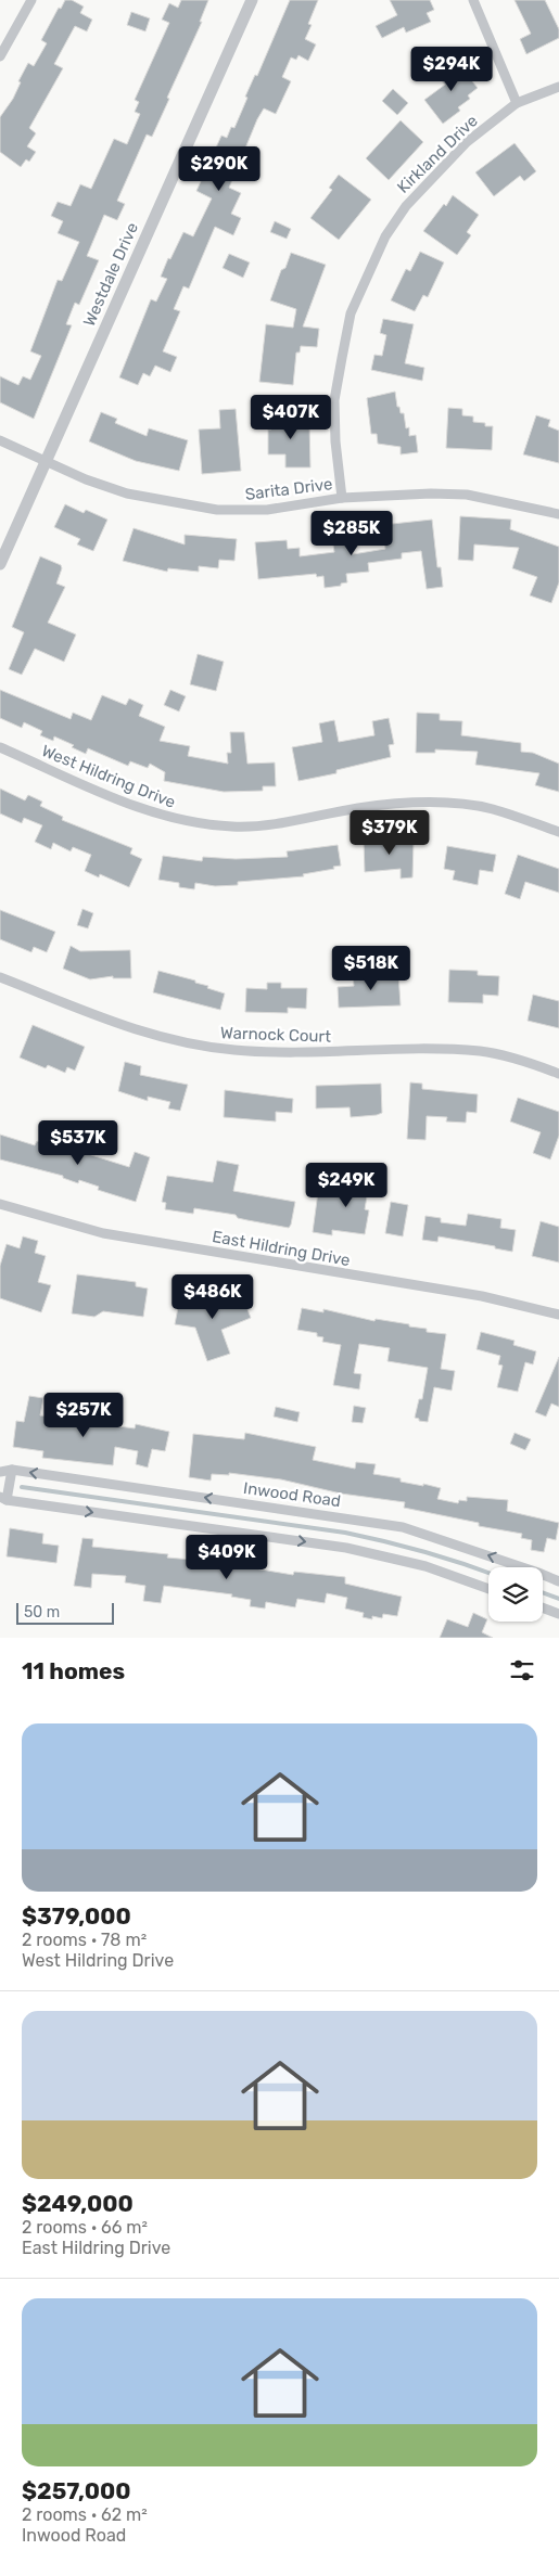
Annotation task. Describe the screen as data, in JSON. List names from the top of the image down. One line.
{"streets":{"street":["Kirkland Drive","Westdale Drive","Sarita Drive","West Hildring Drive","Warnock Court","East Hildring Drive","Inwood Road"]},"crossings":[["Kirkland Drive","Sarita Drive"],["Westdale Drive","Sarita Drive"]],"scale_bar":"50 m","page":{"price":["$294K","$290K","$407K","$285K","$379K","$518K","$537K","$249K","$486K","$257K","$409K"],"scale":"50 m","heading":"11 homes","list":[{"name":"$379,000","note":"2 rooms · 78 m² · West Hildring Drive"},{"name":"$249,000","note":"2 rooms · 66 m² · East Hildring Drive"},{"name":"$257,000","note":"2 rooms · 62 m² · Inwood Road"}]}}
